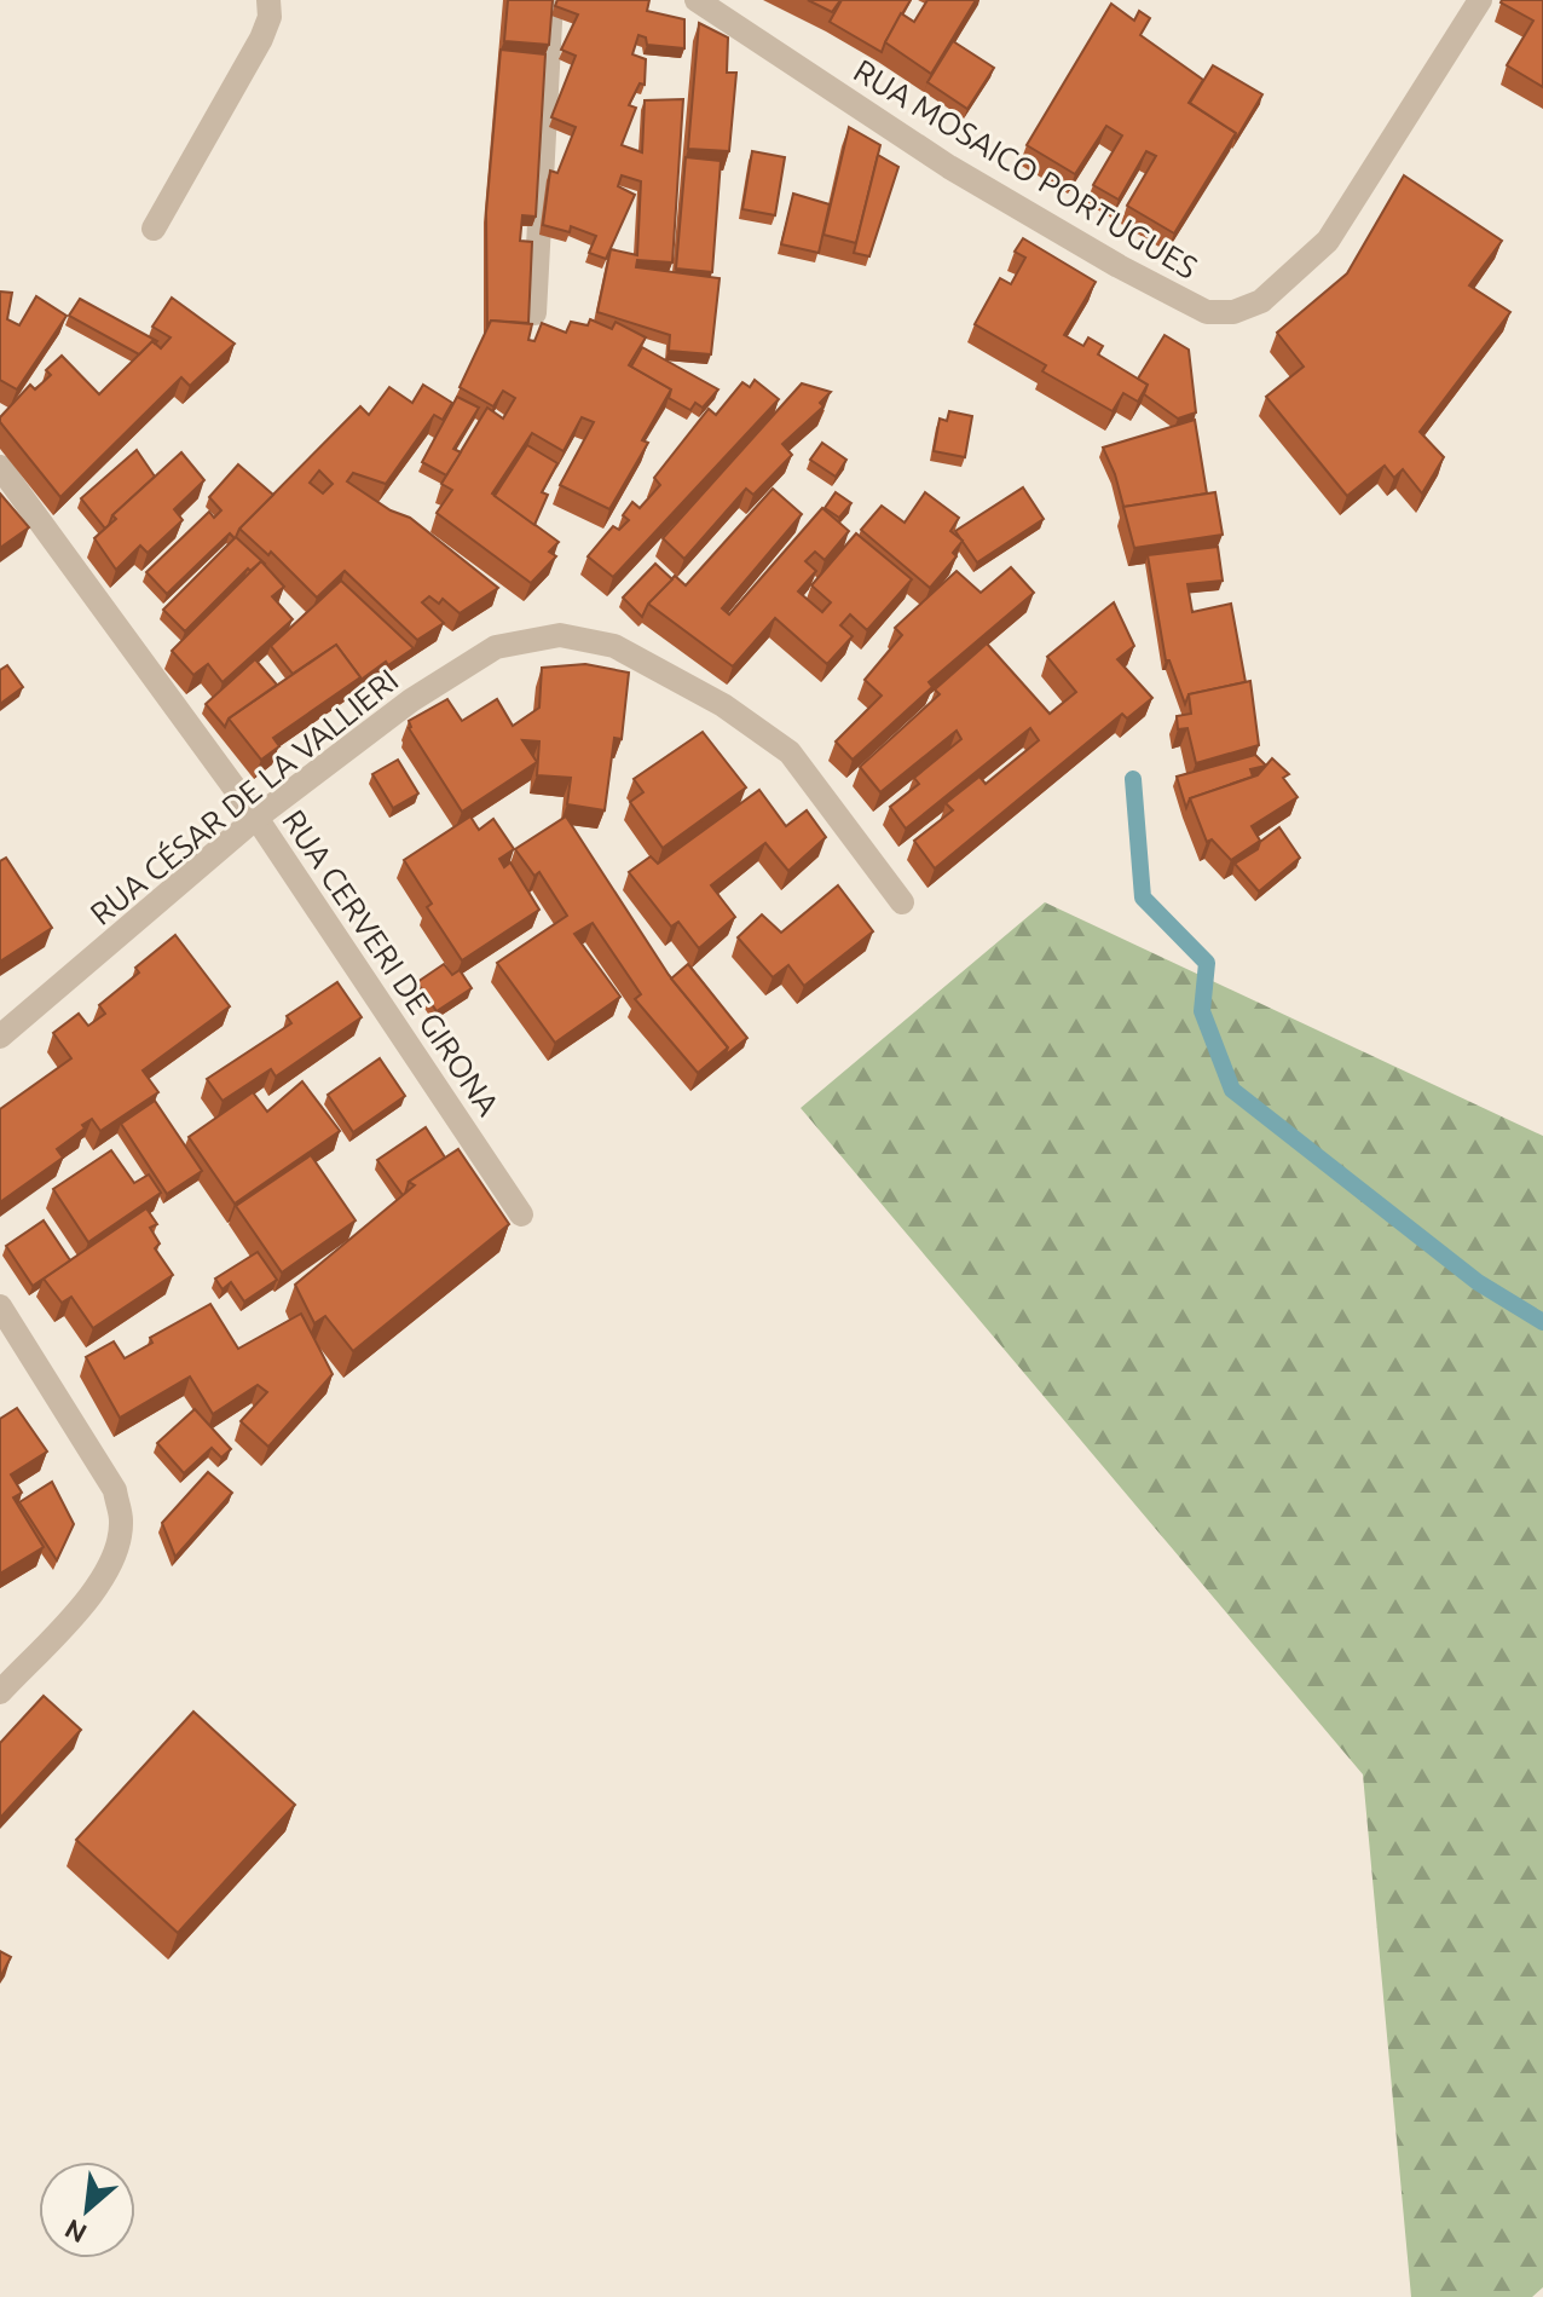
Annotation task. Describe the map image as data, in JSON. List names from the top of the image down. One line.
{"streets":{"street":["RUA MOSAICO PORTUGUES","RUA CÉSAR DE LA VALLIERI","RUA CERVERI DE GIRONA"]},"crossings":[["RUA CÉSAR DE LA VALLIERI","RUA CERVERI DE GIRONA"]],"north":"bottom left"}
